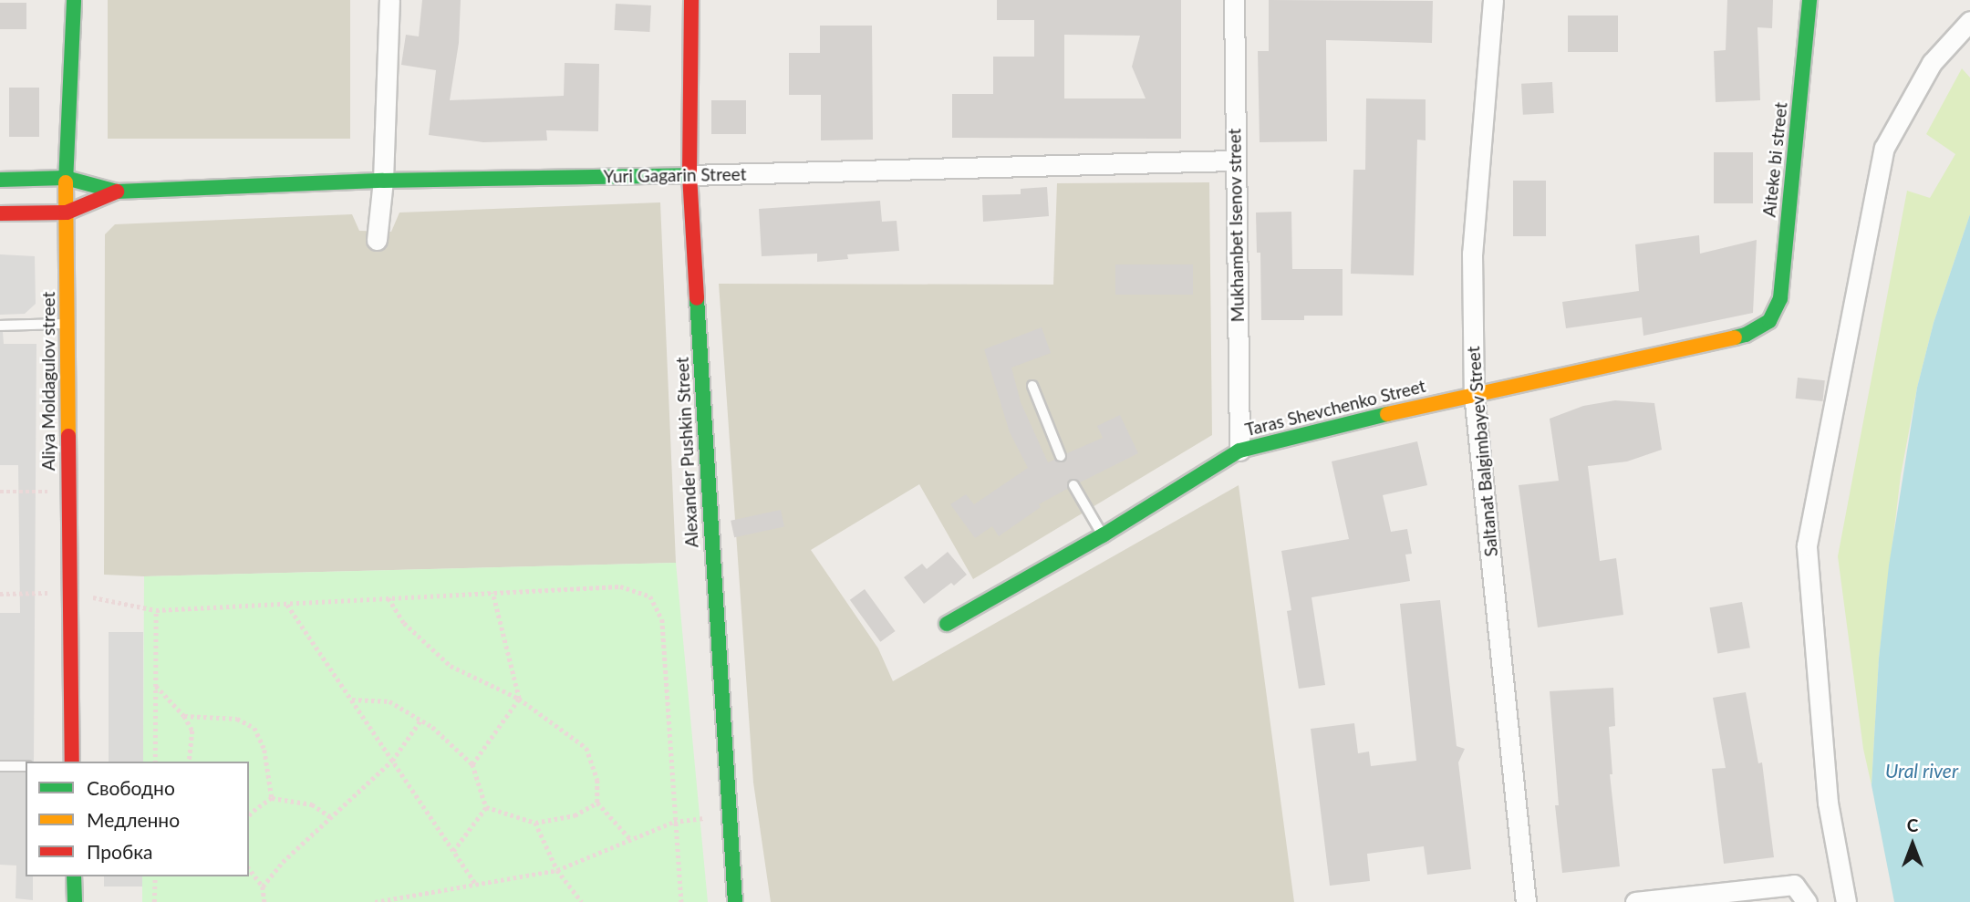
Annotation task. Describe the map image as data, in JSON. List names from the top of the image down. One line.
{"streets":{"street":["Aiteke bi street","Yuri Gagarin Street","Mukhambet Isenov street","Aliya Moldagulov street","Taras Shevchenko Street","Saltanat Balgimbayev Street","Alexander Pushkin Street"]},"crossings":[["Aiteke bi street","Taras Shevchenko Street"],["Yuri Gagarin Street","Mukhambet Isenov street"],["Yuri Gagarin Street","Aliya Moldagulov street"],["Yuri Gagarin Street","Alexander Pushkin Street"],["Mukhambet Isenov street","Taras Shevchenko Street"],["Taras Shevchenko Street","Saltanat Balgimbayev Street"]],"water":["Ural river"],"legend":["Свободно","Медленно","Пробка"],"north":"top"}
